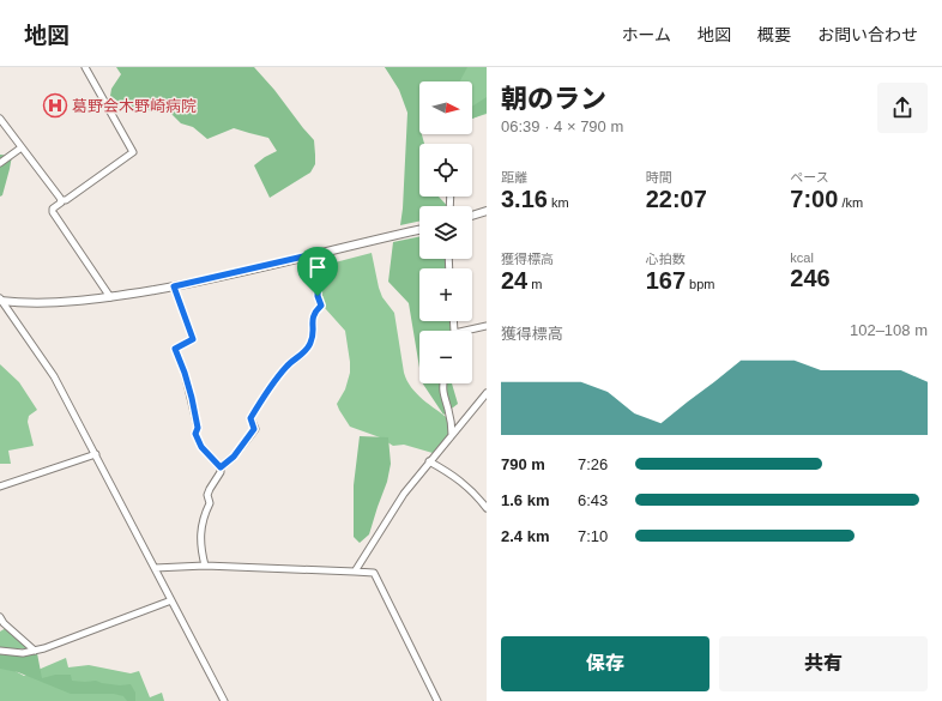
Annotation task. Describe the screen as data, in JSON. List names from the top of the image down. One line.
{"places":{"hospital":["葛野会木野崎病院"]},"north":"right","page":{"header":"地図","nav":["ホーム","地図","概要","お問い合わせ"],"heading":["朝のラン","06:39 · 4 × 790 m"],"map_buttons":["+","−"],"stats":[["距離","3.16 km"],["時間","22:07"],["ペース","7:00 /km"],["獲得標高","24 m"],["心拍数","167 bpm"],["kcal","246"]],"chart":["獲得標高","102–108 m"],"list":[{"name":"790 m","note":"7:26"},{"name":"1.6 km","note":"6:43"},{"name":"2.4 km","note":"7:10"}],"buttons":["保存","共有"]}}
